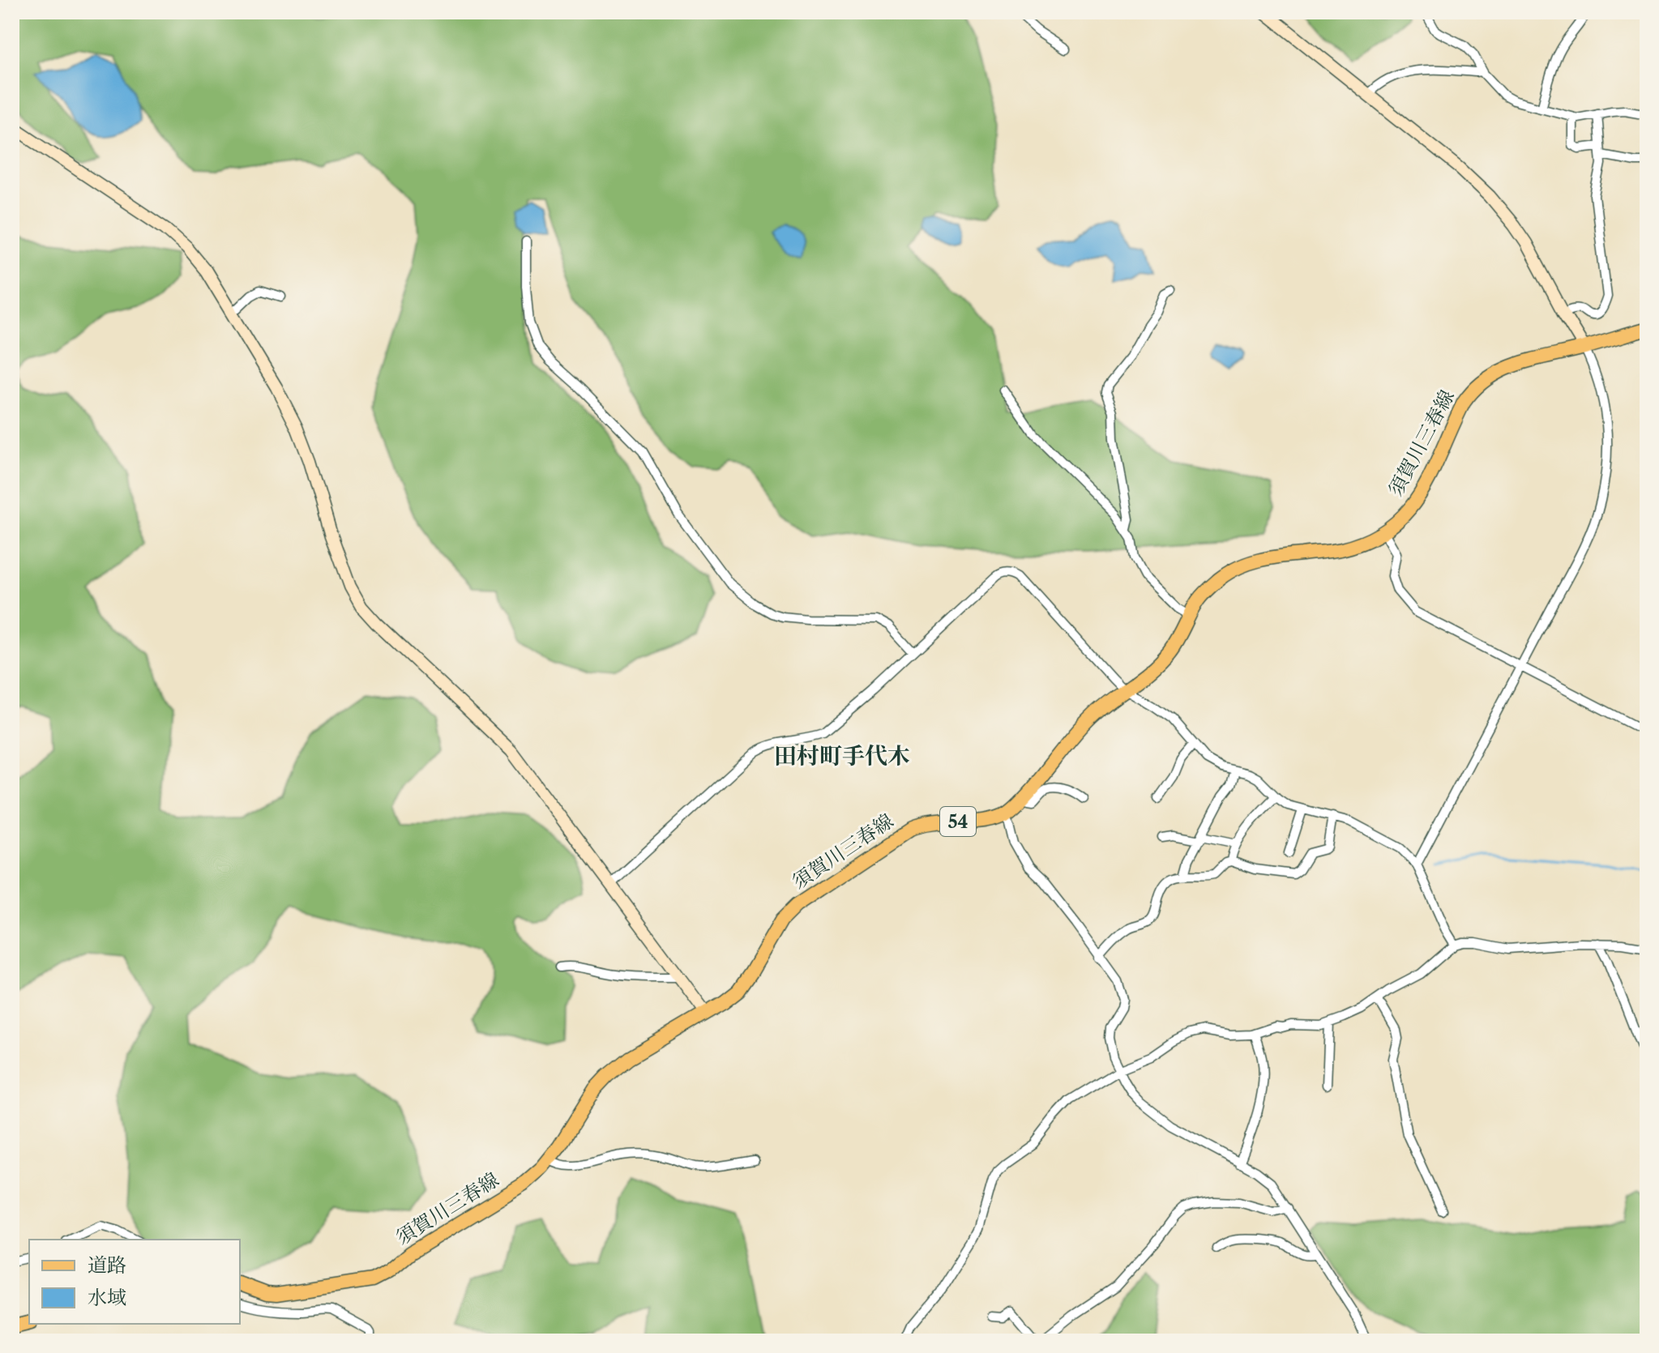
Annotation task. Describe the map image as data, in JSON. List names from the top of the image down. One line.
{"streets":{"main road":["須賀川三春線","54"]},"districts":["田村町手代木"],"legend":["道路","水域"]}
